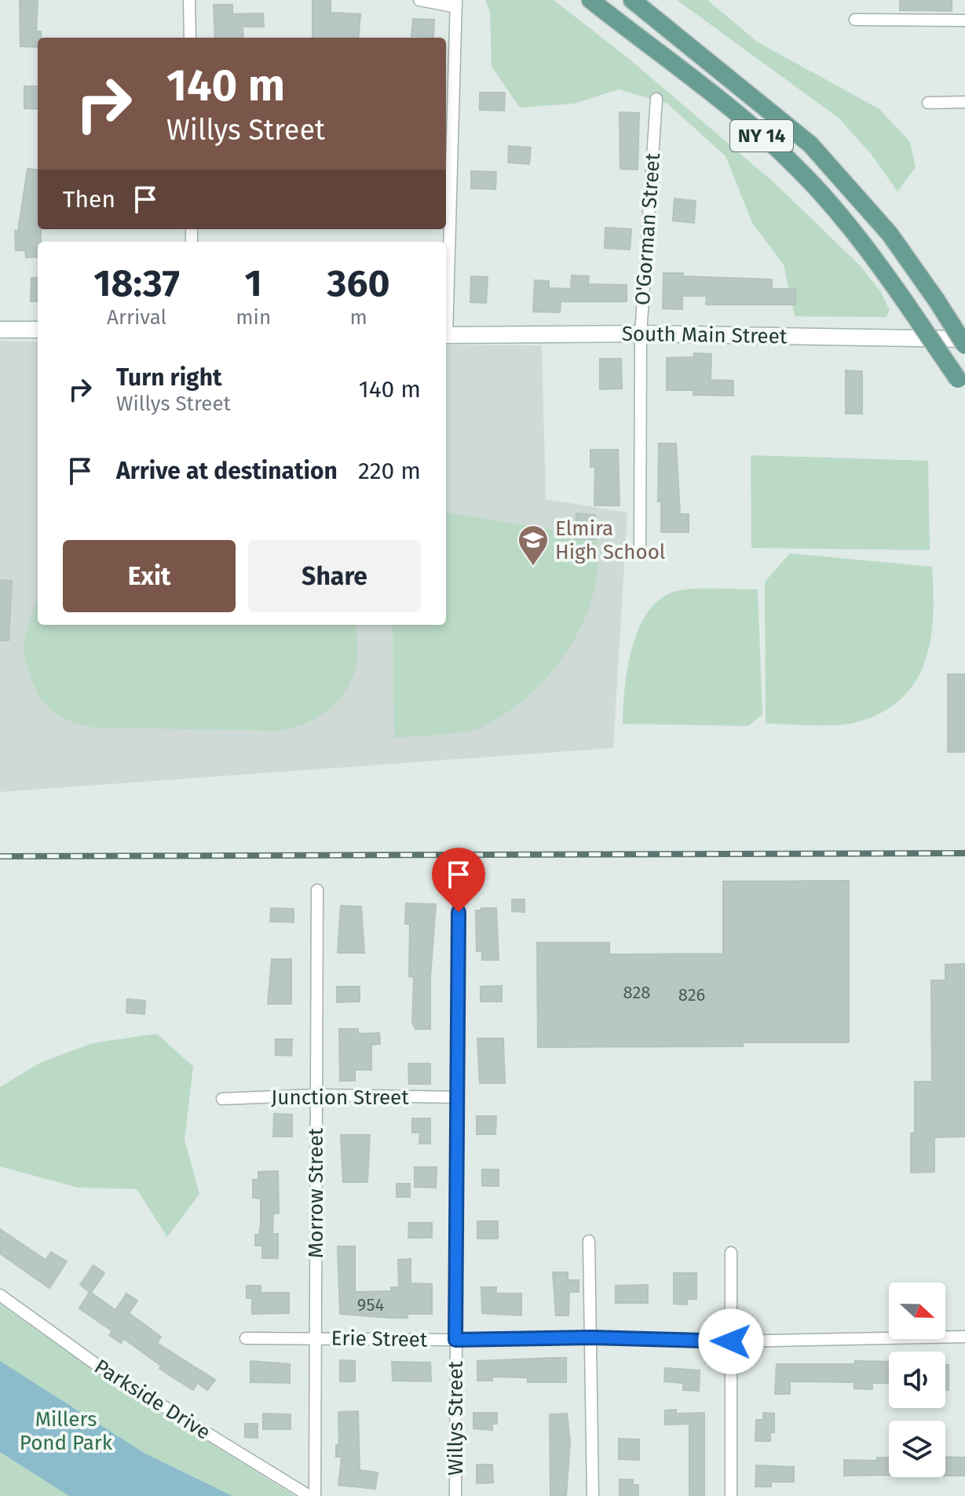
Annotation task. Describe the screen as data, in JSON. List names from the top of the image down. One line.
{"streets":{"main road":["NY 14"],"street":["O'Gorman Street","South Main Street","Junction Street","Morrow Street","Erie Street","Parkside Drive","Willys Street"]},"crossings":[["O'Gorman Street","South Main Street"],["Junction Street","Morrow Street"],["Junction Street","Willys Street"],["Morrow Street","Erie Street"],["Erie Street","Willys Street"]],"parks":["Millers Pond Park"],"places":{"school or university":["Elmira High School"]},"house_numbers":["828","826","954"],"north":"right","page":{"turn":["140 m","Willys Street"],"then":"Then","eta":["18:37","Arrival","1","min","360","m"],"list":[{"name":"Turn right","note":"Willys Street","value":"140 m"},{"name":"Arrive at destination","value":"220 m"}],"buttons":["Exit","Share"]}}
